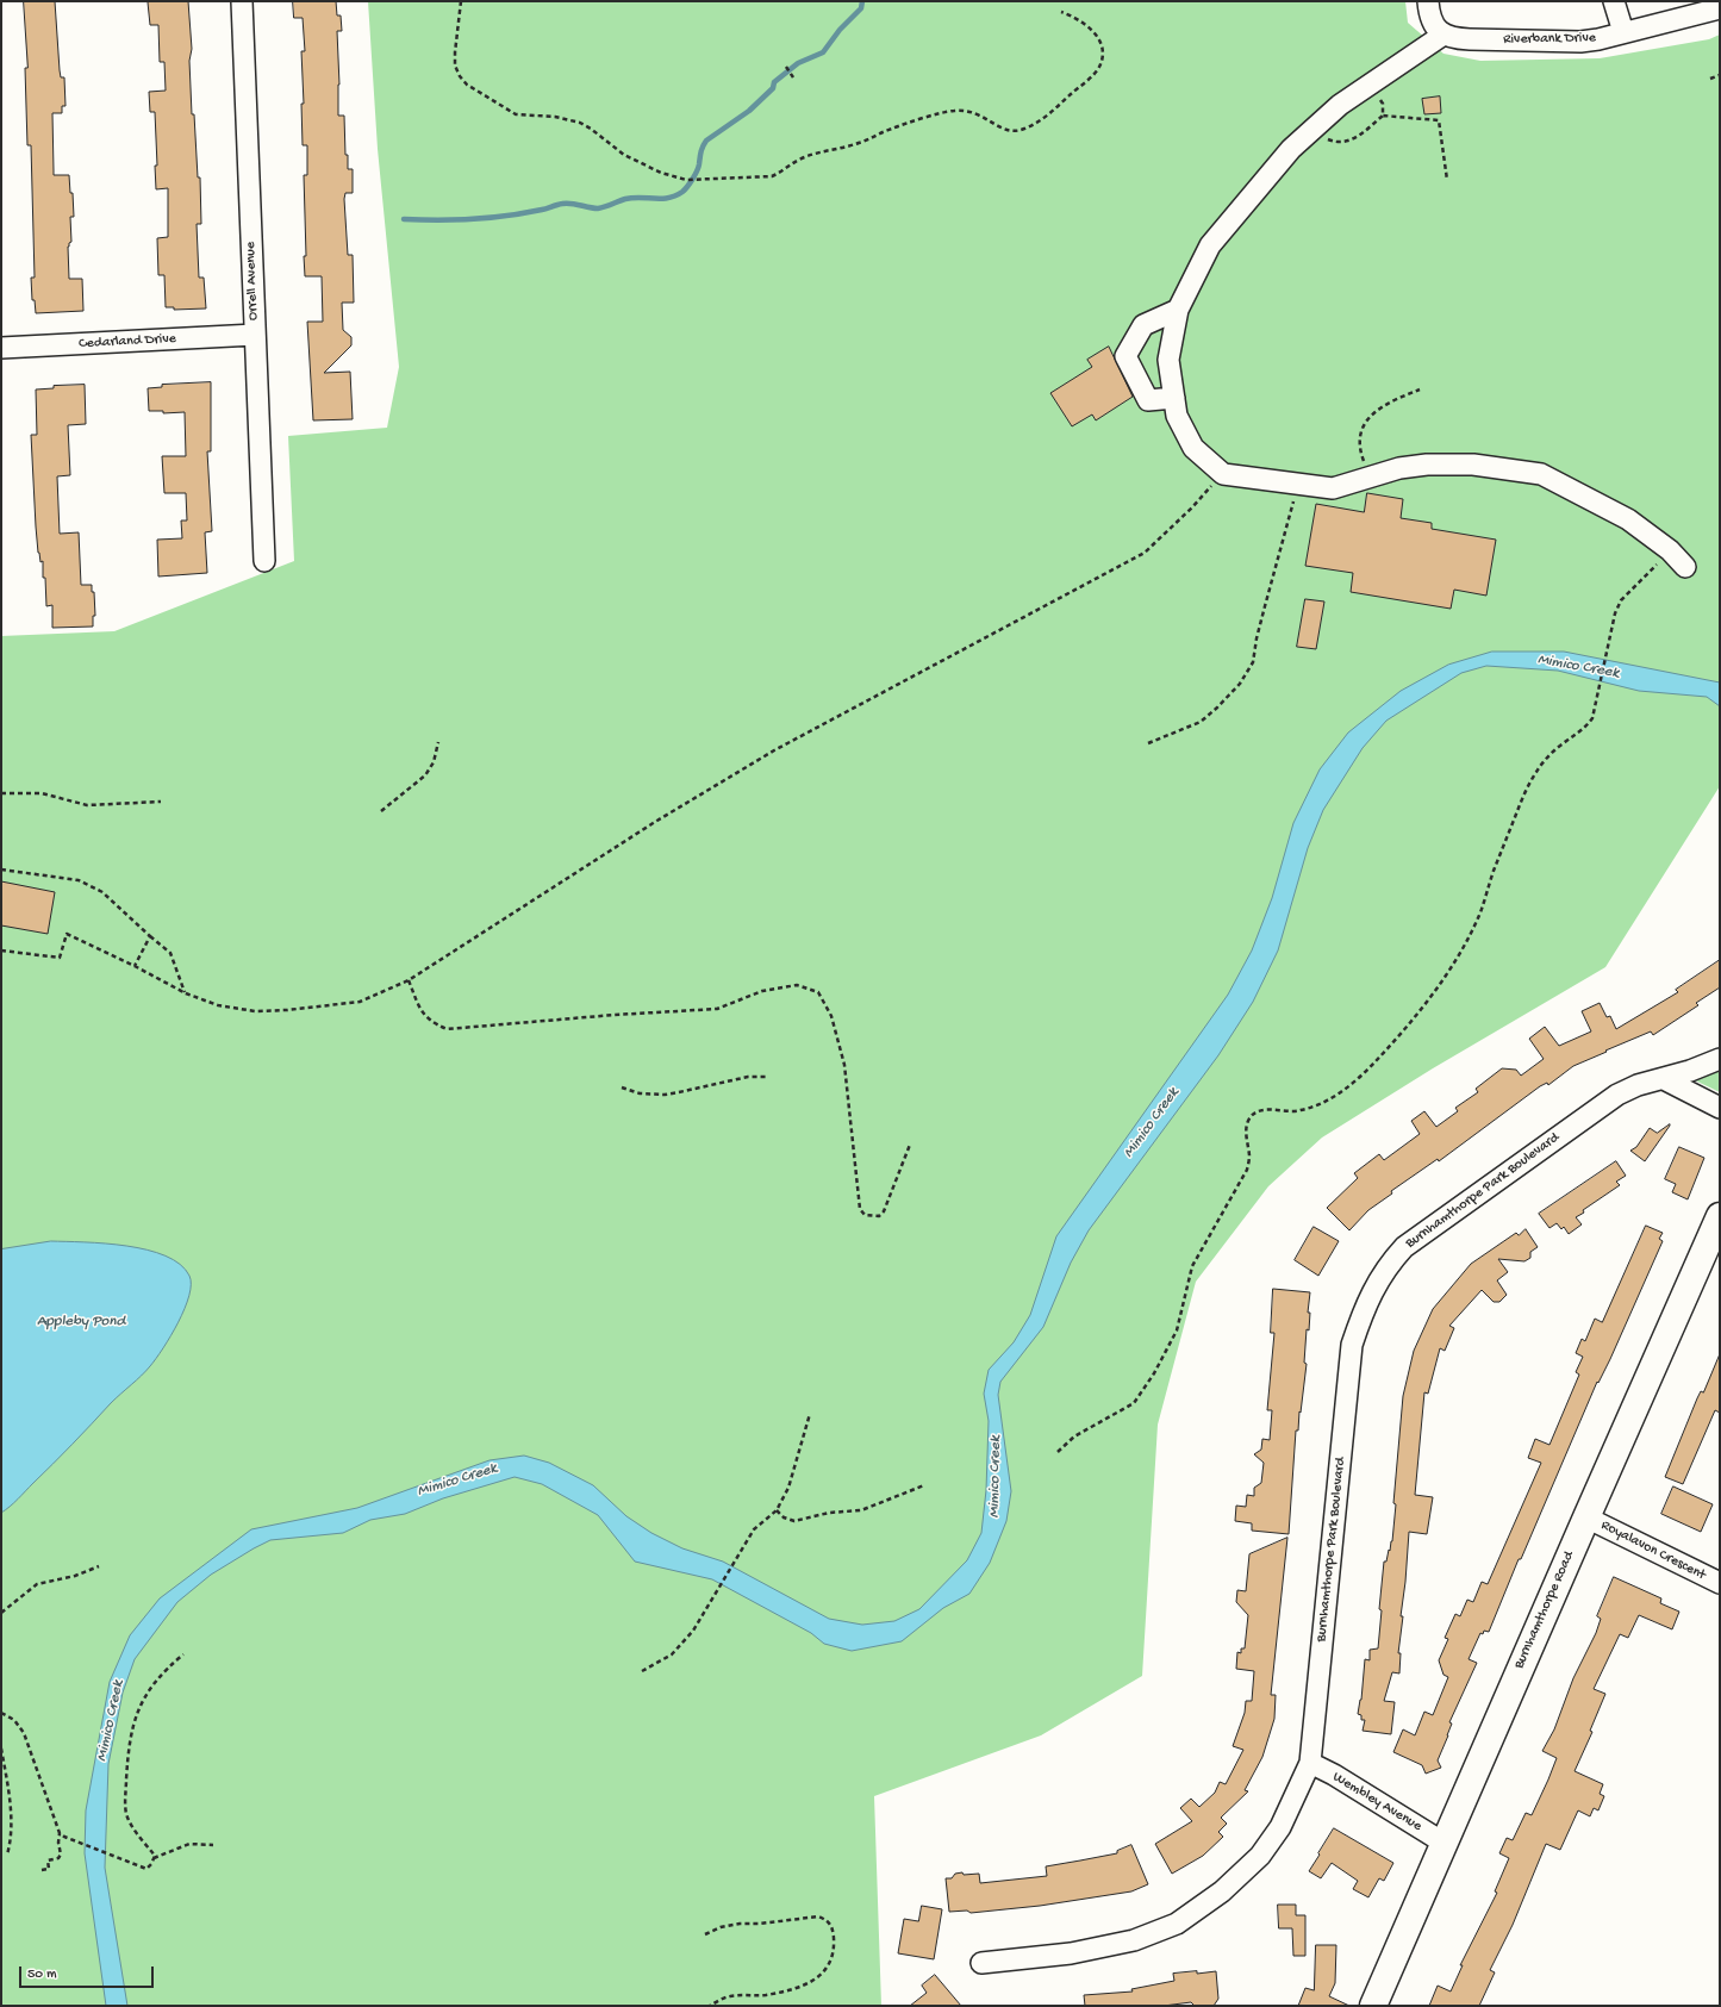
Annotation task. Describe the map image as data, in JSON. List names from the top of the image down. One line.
{"streets":{"main road":["Burnhamthorpe Road"],"street":["Riverbank Drive","Orrell Avenue","Cedarland Drive","Burnhamthorpe Park Boulevard","Royalavon Crescent","Wembley Avenue"]},"crossings":[["Orrell Avenue","Cedarland Drive"],["Burnhamthorpe Park Boulevard","Wembley Avenue"],["Royalavon Crescent","Burnhamthorpe Road"],["Burnhamthorpe Road","Wembley Avenue"]],"water":["Mimico Creek","Appleby Pond"],"scale_bar":"50 m"}
